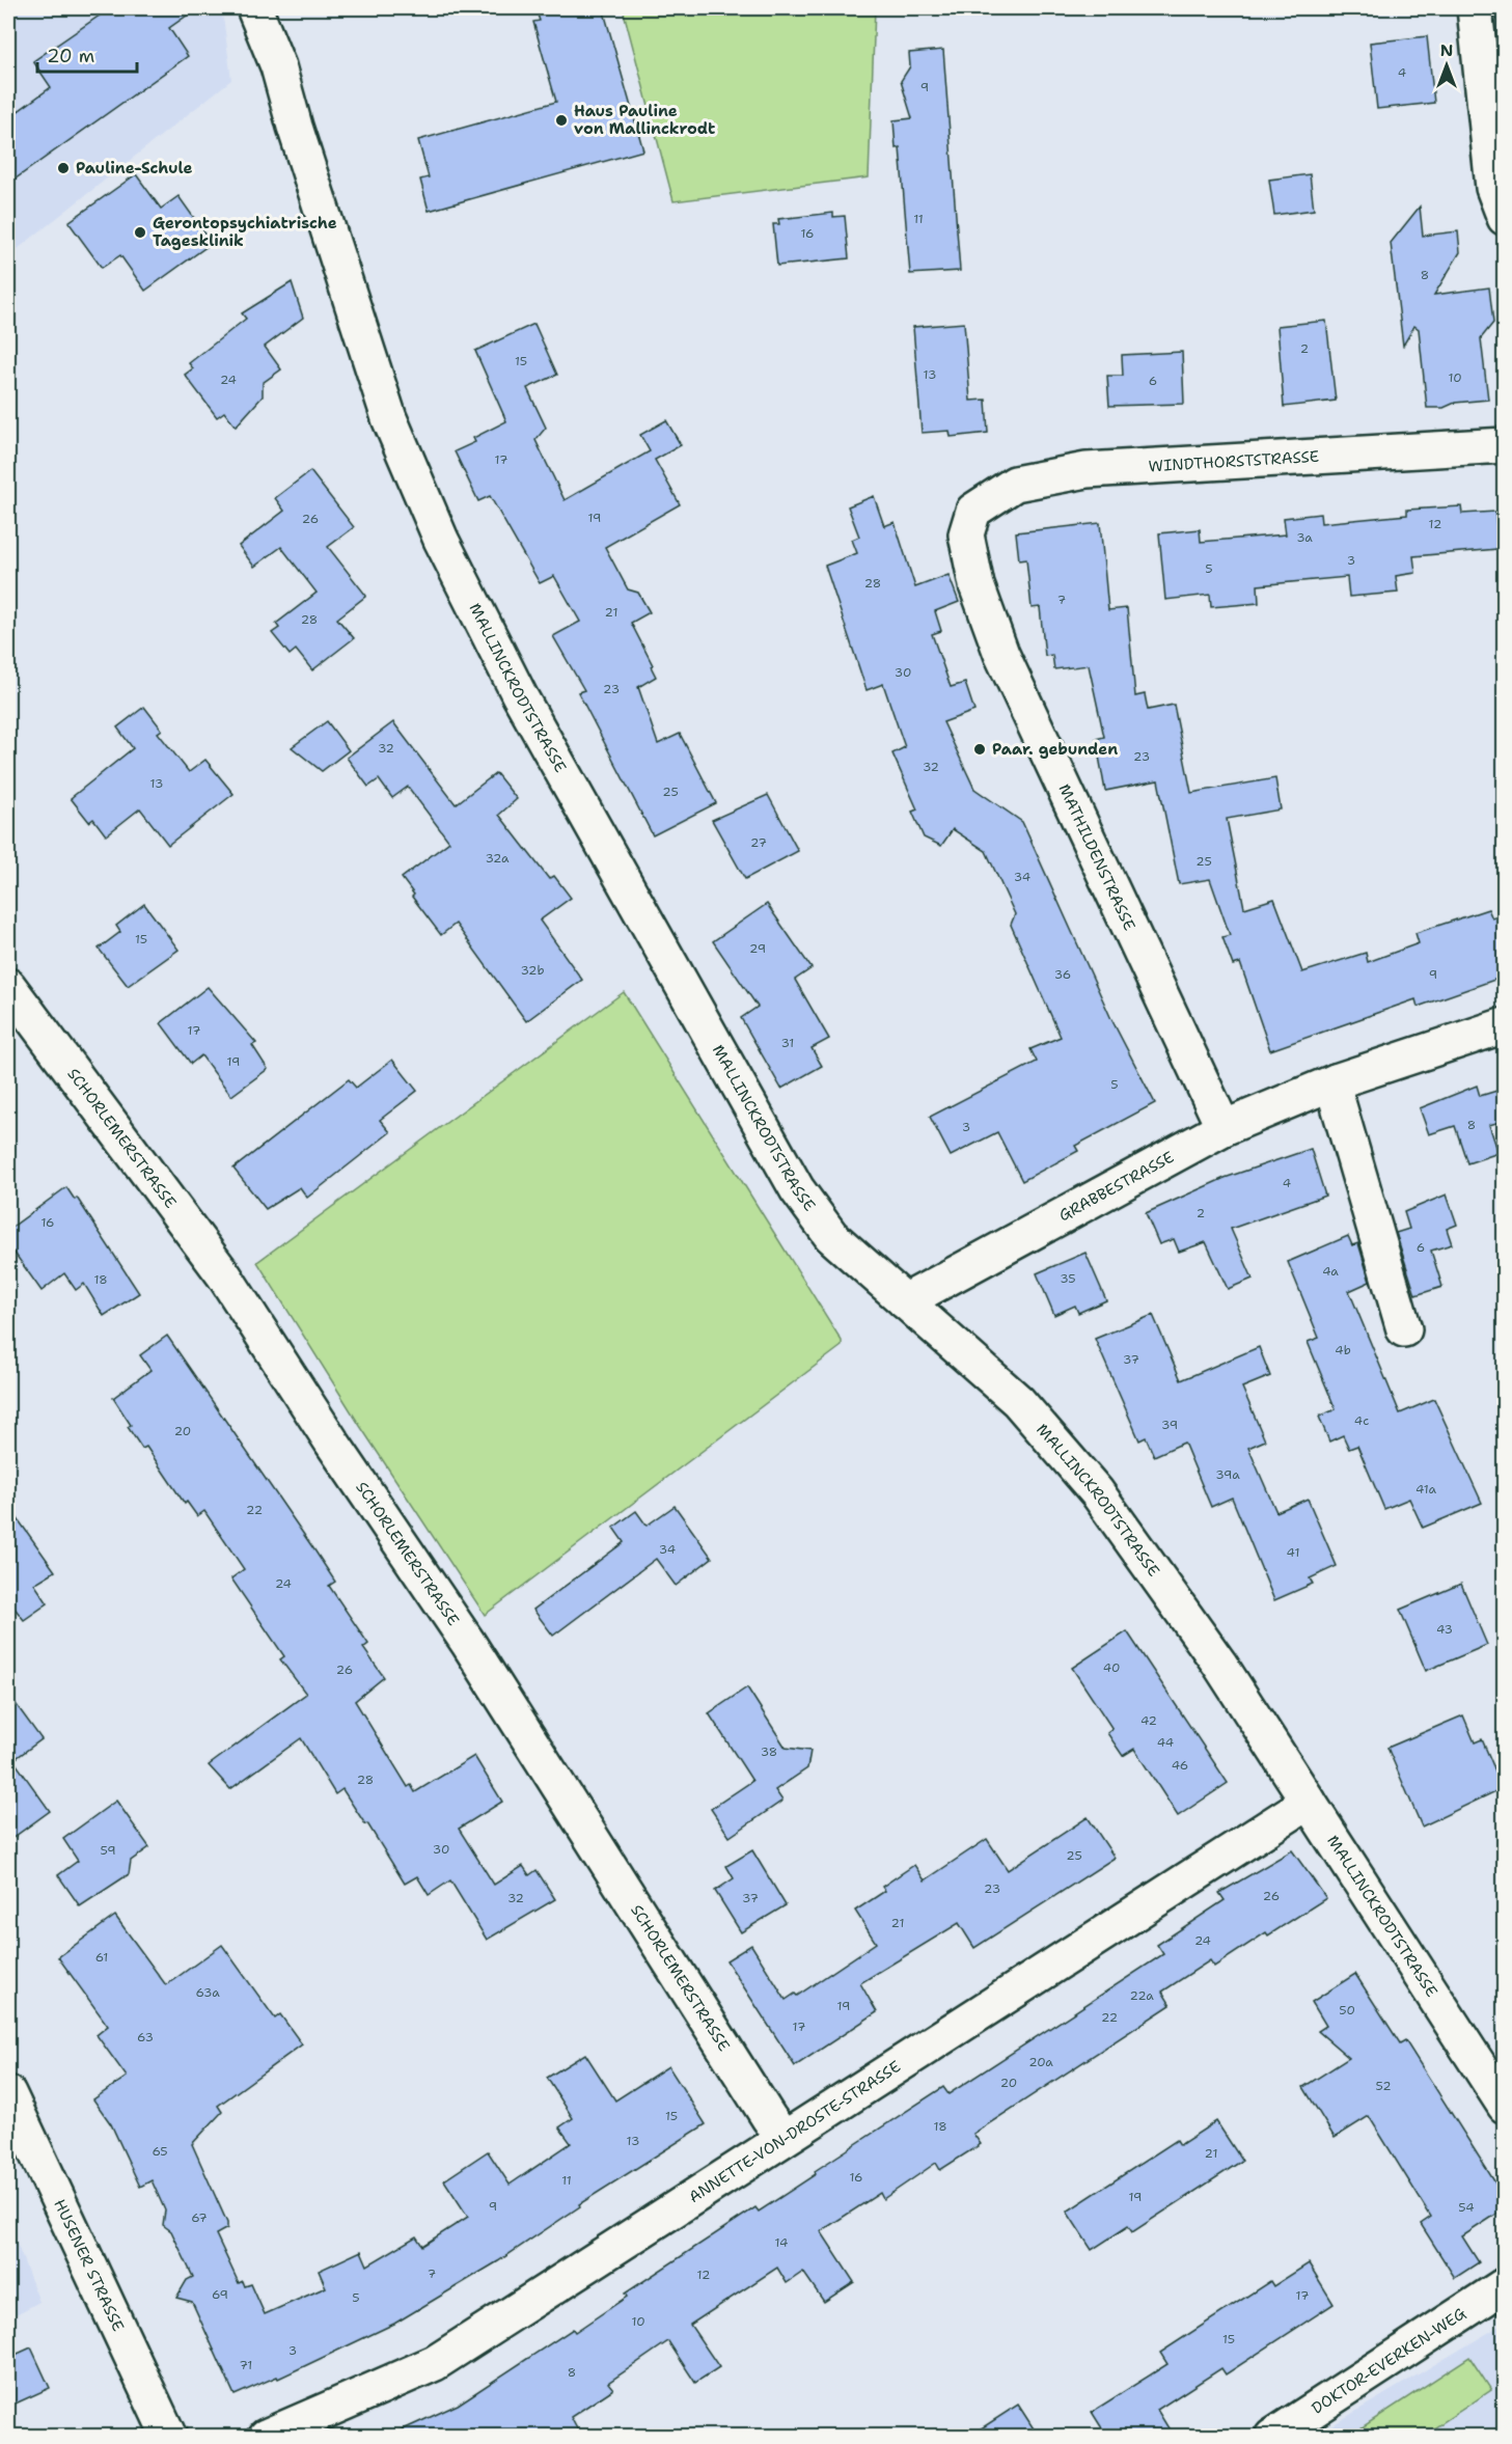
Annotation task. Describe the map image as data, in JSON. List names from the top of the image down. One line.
{"streets":{"street":["WINDTHORSTSTRASSE","MALLINCKRODTSTRASSE","MATHILDENSTRASSE","SCHORLEMERSTRASSE","GRABBESTRASSE","ANNETTE-VON-DROSTE-STRASSE","HUSENER STRASSE","DOKTOR-EVERKEN-WEG"]},"crossings":[["WINDTHORSTSTRASSE","MATHILDENSTRASSE"],["MALLINCKRODTSTRASSE","GRABBESTRASSE"],["MALLINCKRODTSTRASSE","ANNETTE-VON-DROSTE-STRASSE"],["MATHILDENSTRASSE","GRABBESTRASSE"],["SCHORLEMERSTRASSE","ANNETTE-VON-DROSTE-STRASSE"]],"places":["Haus Pauline von Mallinckrodt","Pauline-Schule","Gerontopsychiatrische Tagesklinik","Paar. gebunden"],"house_numbers":["4","9","11","16","8","2","15","13","10","24","6","17","19","26","12","3a","3","5","28","7","21","28","30","23","32","23","32","13","25","27","32a","25","34","15","29","32b","36","9","17","31","19","5","8","3","4","2","16","6","4a","35","18","4b","37","4c","39","20","39a","41a","22","34","41","24","43","40","26","42","44","38","46","28","30","59","25","23","26","32","37","21","24","61","63a","22a","19","50","22","17","63","20a","20","52","15","18","13","65","21","16","11","19","9","54","67","14","7","12","69","17","5","10","15","3","71","8"],"scale_bar":"20 m","north":"top"}
